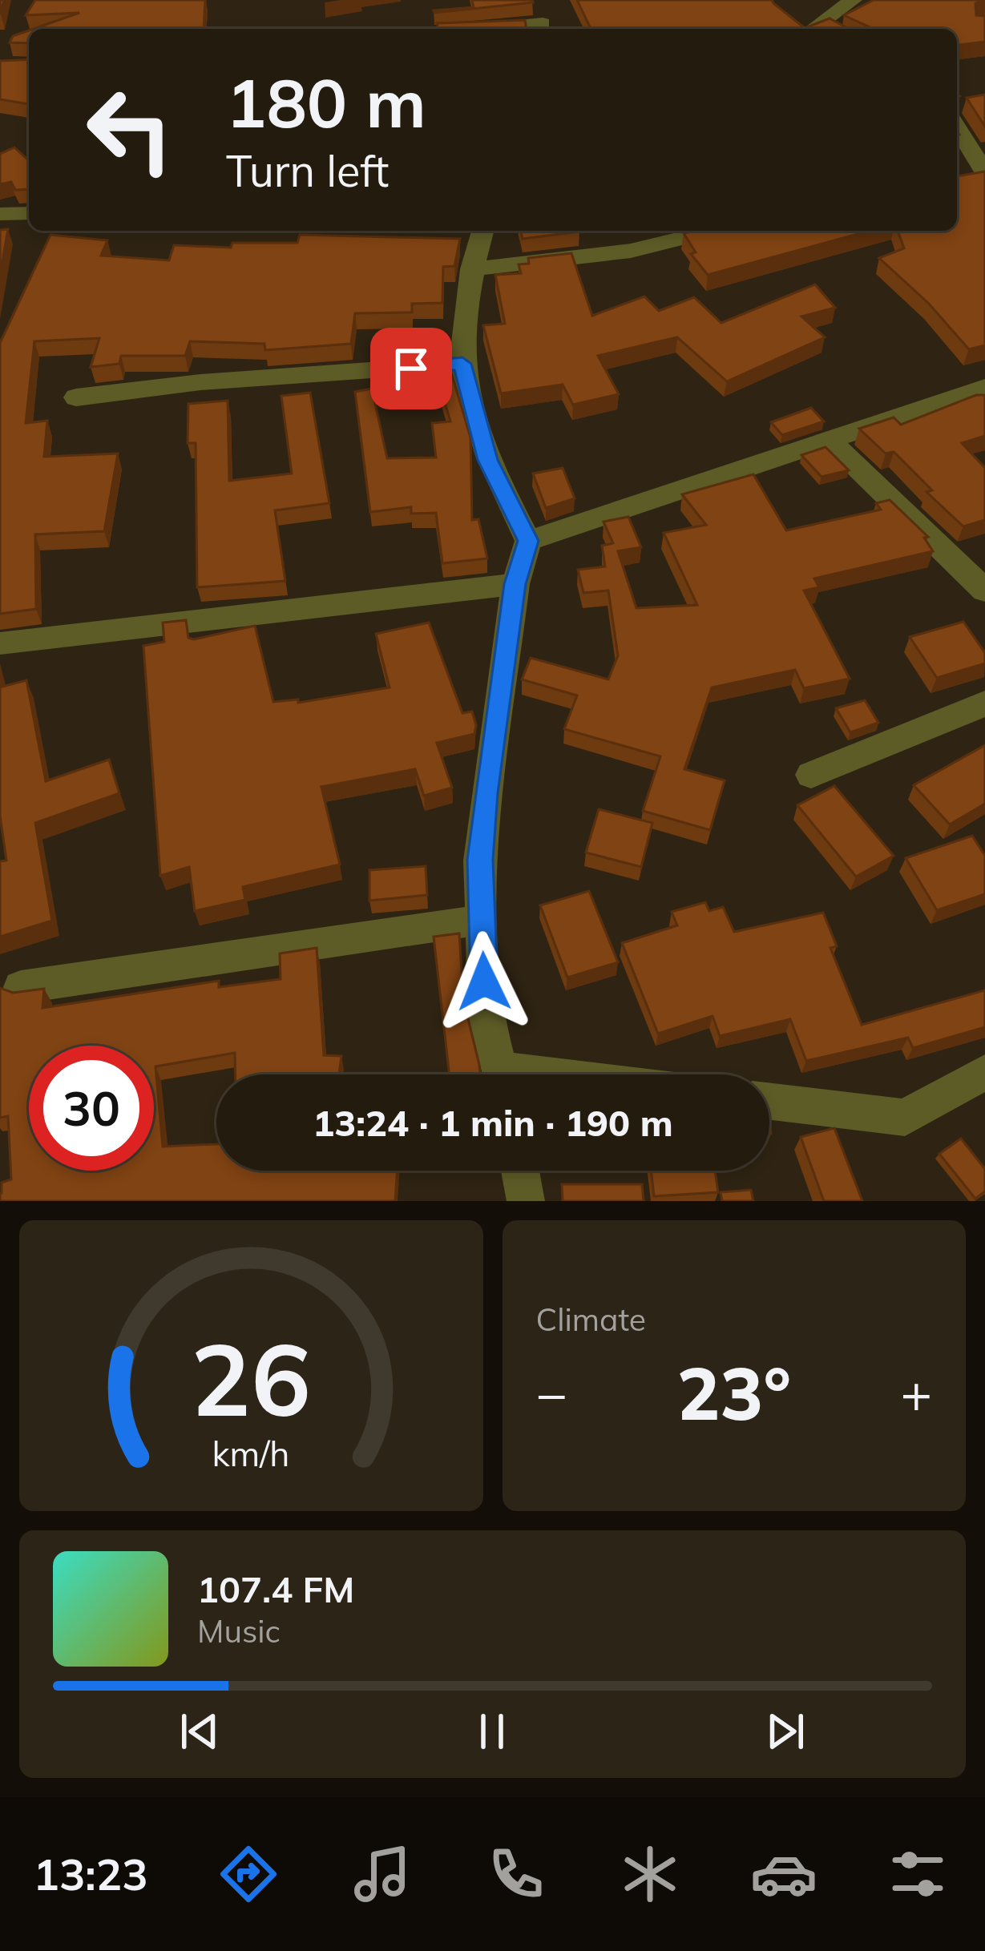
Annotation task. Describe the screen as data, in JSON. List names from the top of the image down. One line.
{"page":{"turn":["180 m","Turn left"],"limit":"30","trip":"13:24 · 1 min · 190 m","tile":"Climate","heat":["−","23°","+"],"song":["107.4 FM","Music"],"tabs":"13:23","gauge":["26","km/h"]}}
